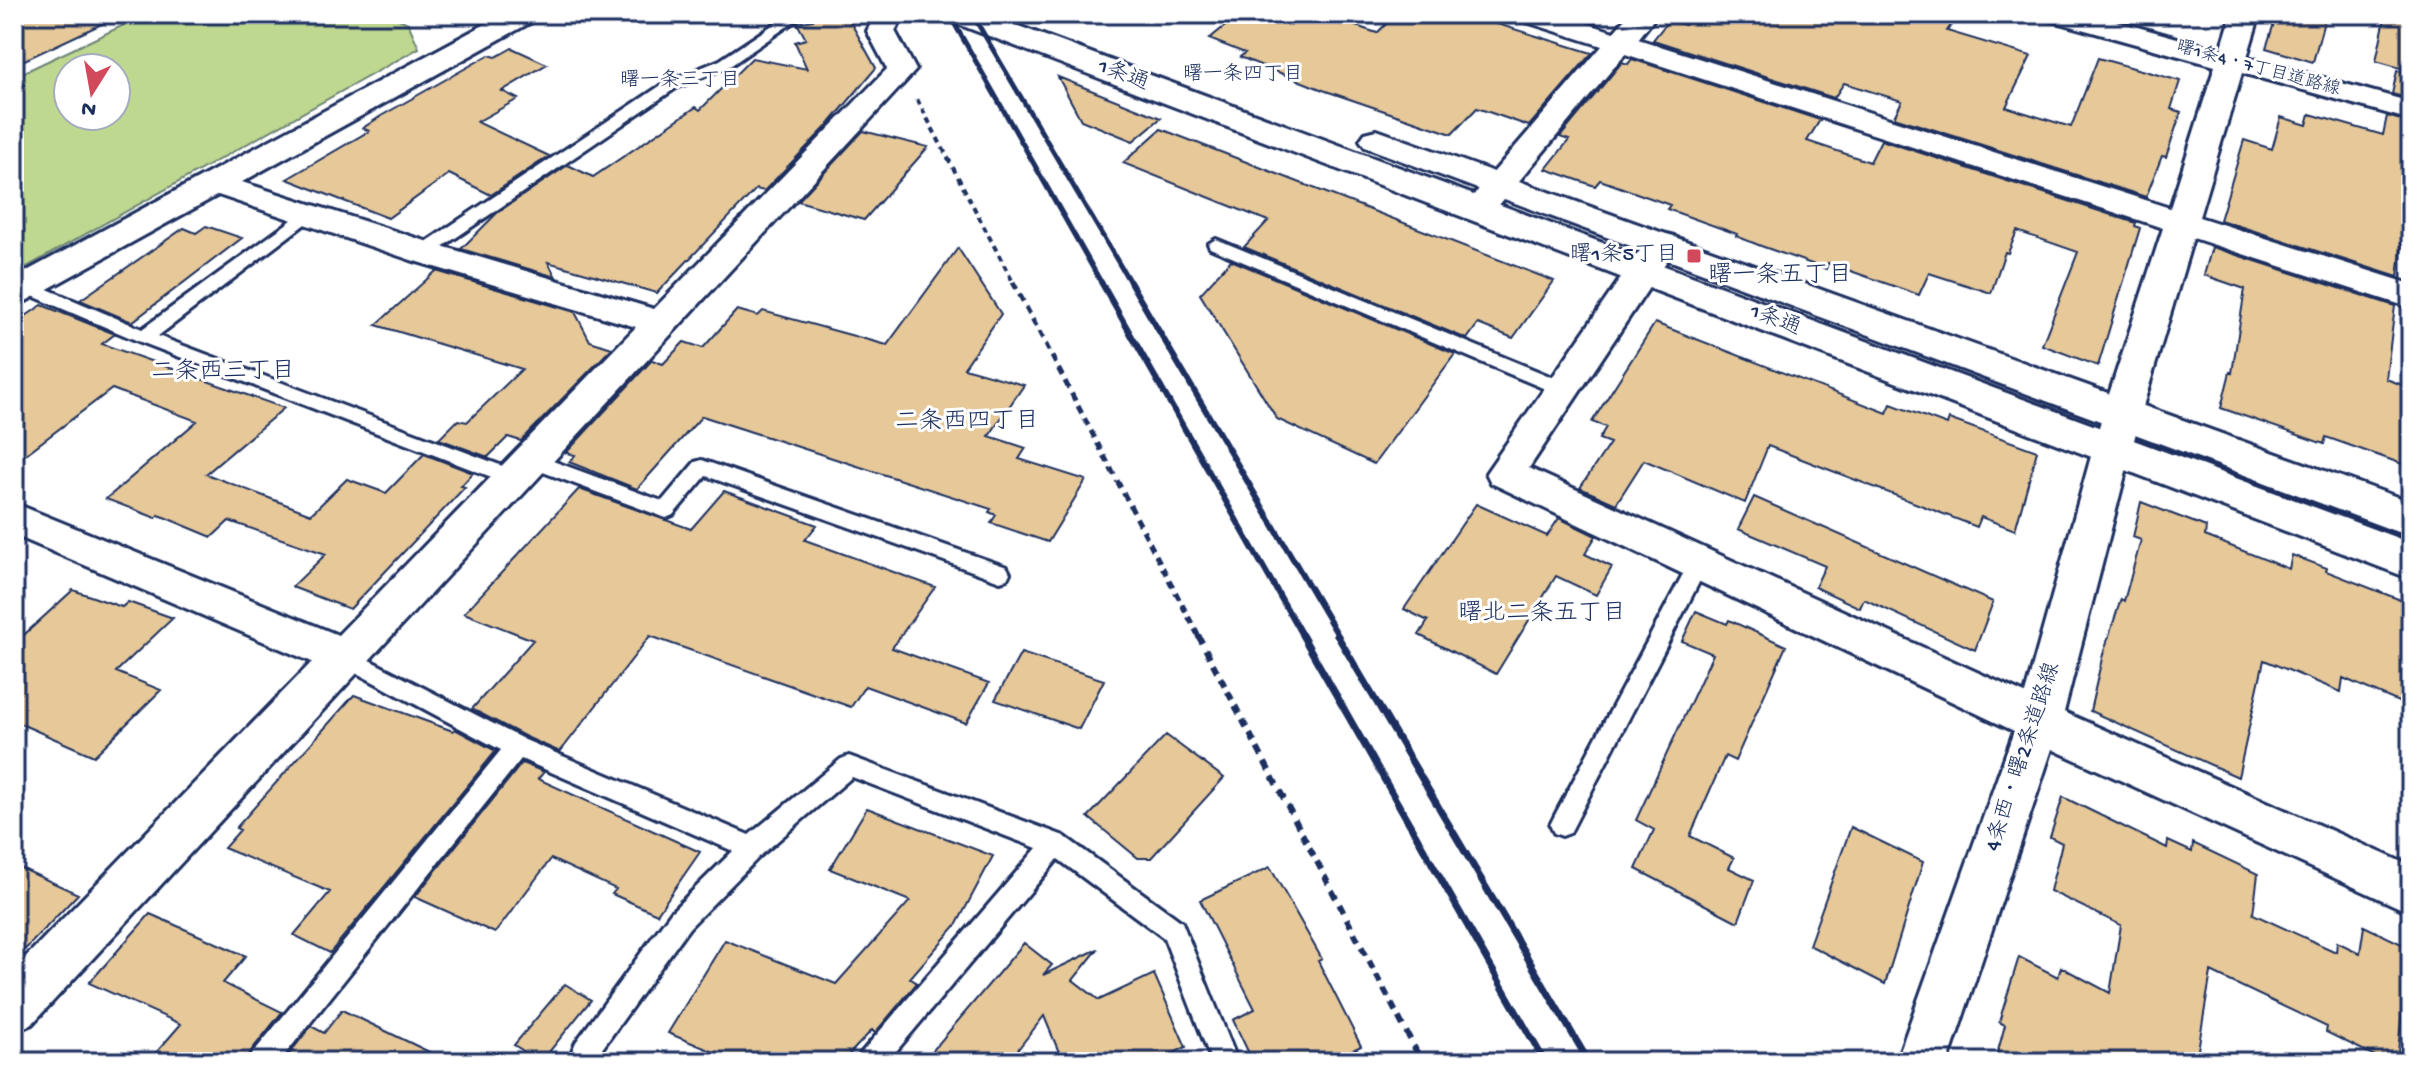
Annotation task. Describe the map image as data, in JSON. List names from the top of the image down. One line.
{"streets":{"street":["曙1条4・7丁目道路線","1条通","4条西・曙2条道路線"]},"crossings":[["曙1条4・7丁目道路線","4条西・曙2条道路線"],["1条通","4条西・曙2条道路線"]],"districts":["曙一条四丁目","曙一条三丁目","曙一条五丁目","二条西三丁目","二条西四丁目","曙北二条五丁目"],"places":{"transit":["曙1条5丁目"]},"north":"bottom"}
